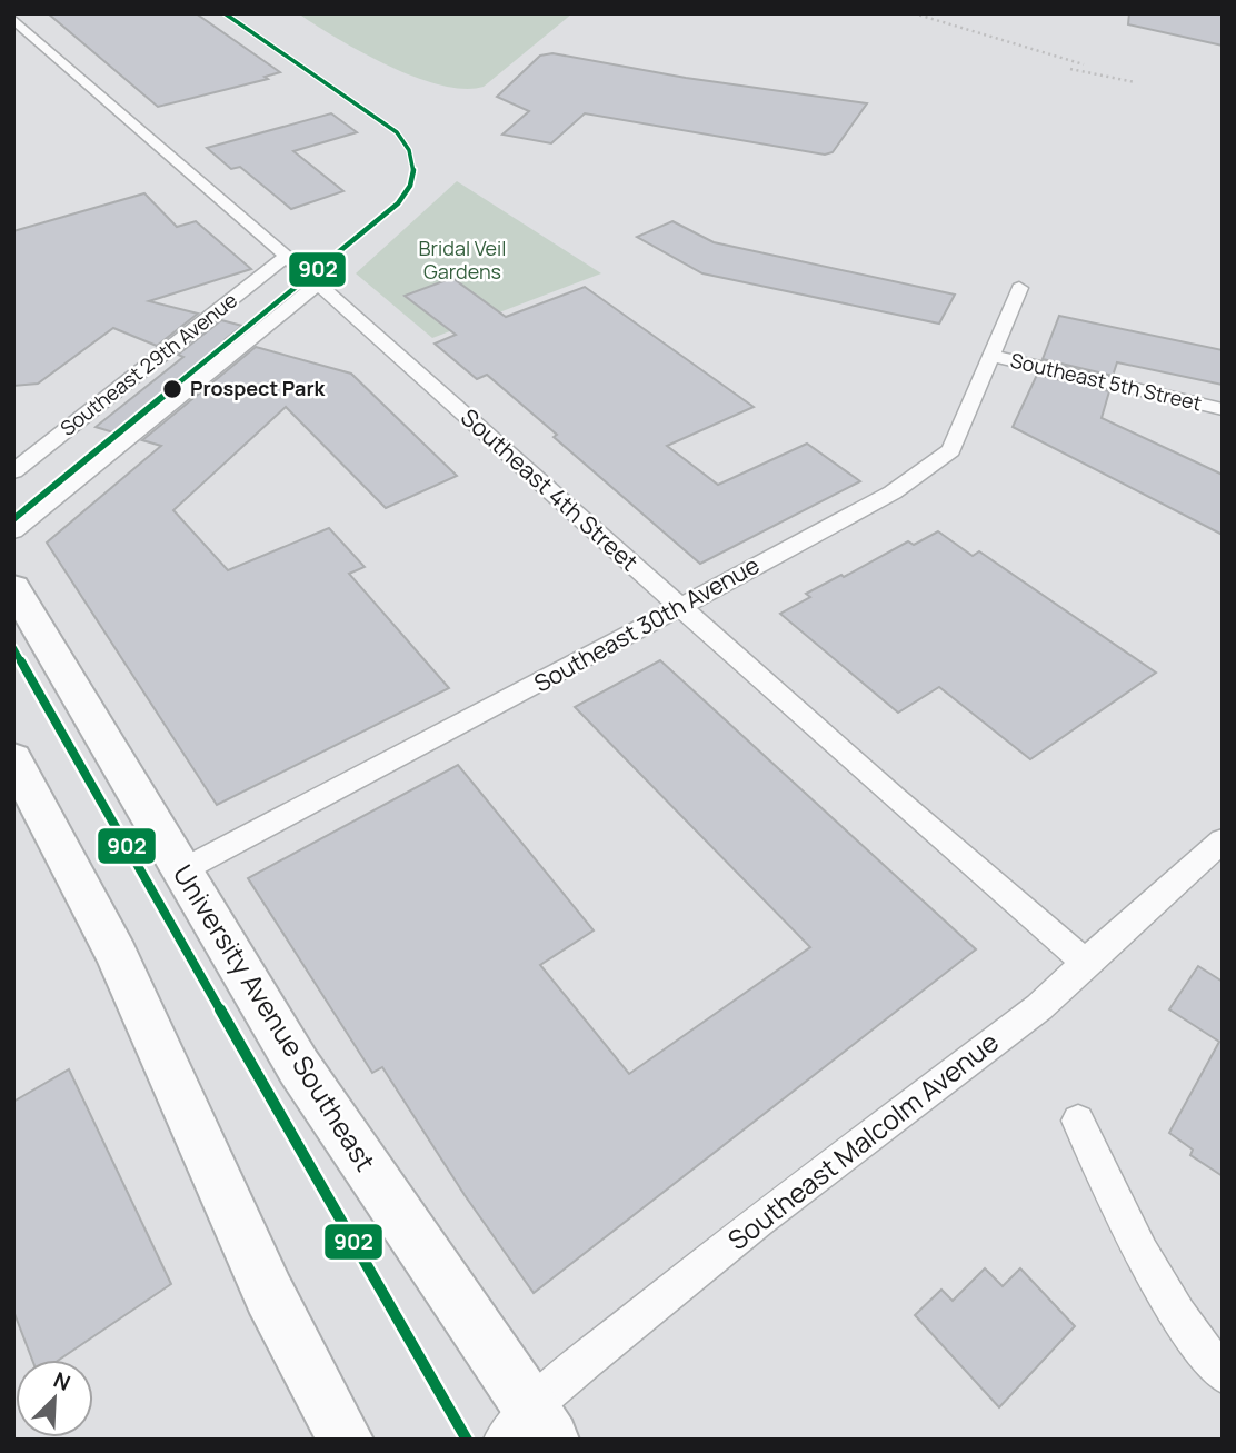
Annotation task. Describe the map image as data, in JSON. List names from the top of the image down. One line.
{"streets":{"main road":["University Avenue Southeast"],"street":["Southeast 29th Avenue","Southeast 5th Street","Southeast 4th Street","Southeast 30th Avenue","Southeast Malcolm Avenue"]},"crossings":[["Southeast 29th Avenue","Southeast 4th Street"],["Southeast 5th Street","Southeast 30th Avenue"],["Southeast 4th Street","Southeast 30th Avenue"],["Southeast 4th Street","Southeast Malcolm Avenue"],["Southeast 30th Avenue","University Avenue Southeast"],["University Avenue Southeast","Southeast Malcolm Avenue"]],"parks":["Bridal Veil Gardens"],"places":["Prospect Park"],"lines":["transit line 902"],"north":"top right"}
